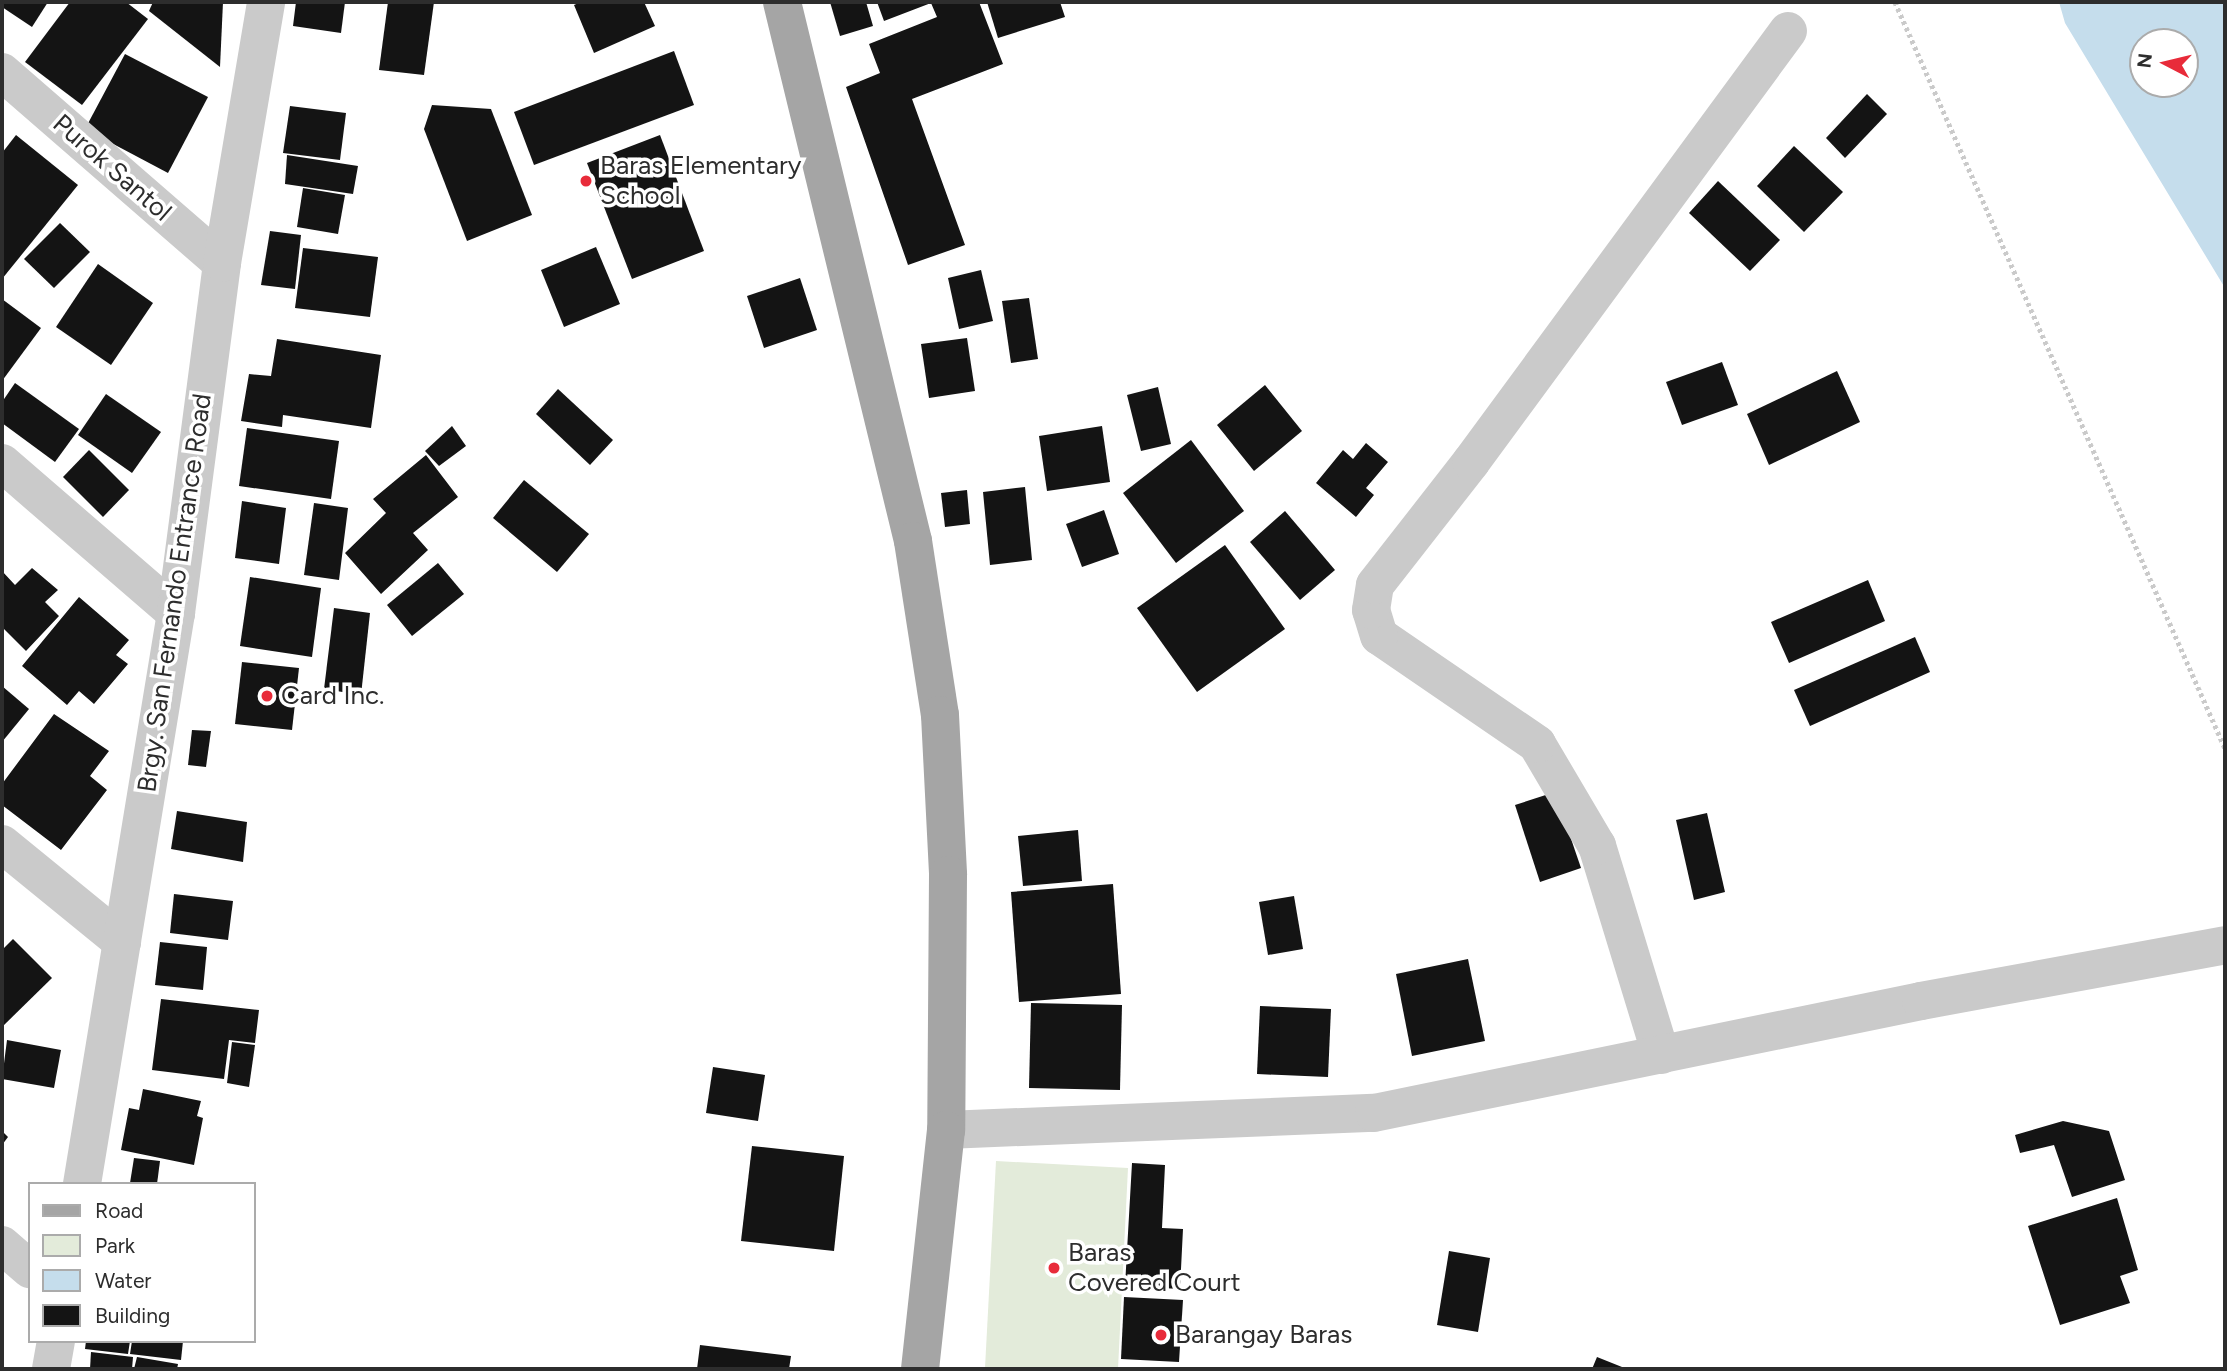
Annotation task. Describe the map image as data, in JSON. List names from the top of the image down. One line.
{"streets":{"street":["Purok Santol","Brgy. San Fernando Entrance Road"]},"crossings":[["Purok Santol","Brgy. San Fernando Entrance Road"]],"places":["Baras Elementary School","Card Inc.","Baras Covered Court","Barangay Baras"],"legend":["Road","Park","Water","Building"],"north":"left"}
